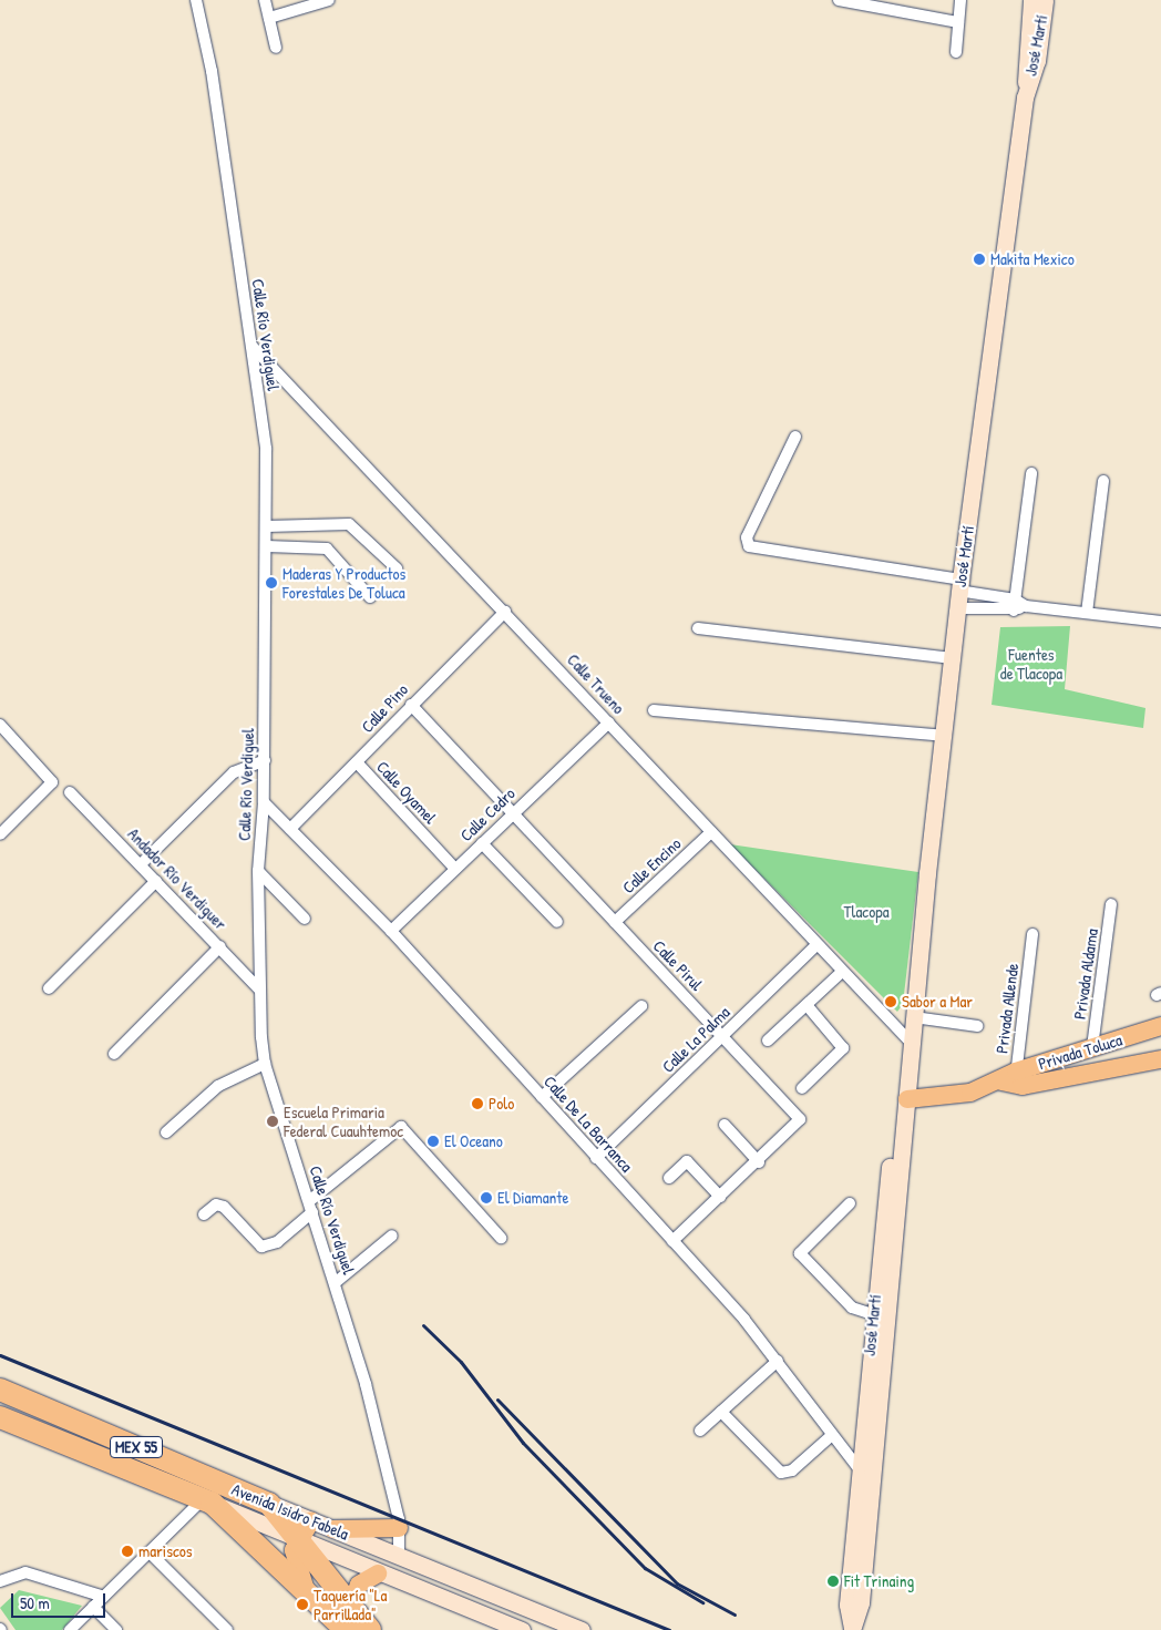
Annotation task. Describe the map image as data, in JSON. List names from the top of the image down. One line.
{"streets":{"highway":["MEX 55","Avenida Isidro Fabela"],"main road":["José Martí","Privada Toluca"],"street":["Calle Río Verdiguel","Calle Trueno","Calle Pino","Calle Oyamel","Calle Cedro","Calle Encino","Andador Río Verdiguer","Calle Pirul","Privada Aldama","Privada Allende","Calle La Palma","Calle De La Barranca"]},"crossings":[["José Martí","Calle Trueno"],["José Martí","Privada Toluca"],["José Martí","Calle De La Barranca"],["Calle Río Verdiguel","Calle Trueno"],["Calle Río Verdiguel","Andador Río Verdiguer"],["Calle Río Verdiguel","Calle De La Barranca"],["Calle Río Verdiguel","Avenida Isidro Fabela"],["Calle Trueno","Calle Pino"],["Calle Trueno","Calle Cedro"],["Calle Trueno","Calle Encino"],["Calle Trueno","Calle La Palma"],["Calle Pino","Calle Oyamel"],["Calle Pino","Calle Pirul"],["Calle Pino","Calle De La Barranca"],["Calle Oyamel","Calle Cedro"],["Calle Cedro","Calle Pirul"],["Calle Cedro","Calle De La Barranca"],["Calle Encino","Calle Pirul"],["Calle Pirul","Calle La Palma"],["Calle Pirul","Calle De La Barranca"],["Privada Aldama","Privada Toluca"],["Privada Allende","Privada Toluca"],["Calle La Palma","Calle De La Barranca"],["MEX 55","Avenida Isidro Fabela"]],"parks":["Fuentes de Tlacopa","Tlacopa"],"places":["Makita Mexico","Maderas Y Productos Forestales De Toluca","Sabor a Mar","Polo","Escuela Primaria Federal Cuauhtemoc","El Oceano","El Diamante","mariscos","Fit Trinaing","Taquería \"La Parrillada\""],"scale_bar":"50 m"}
